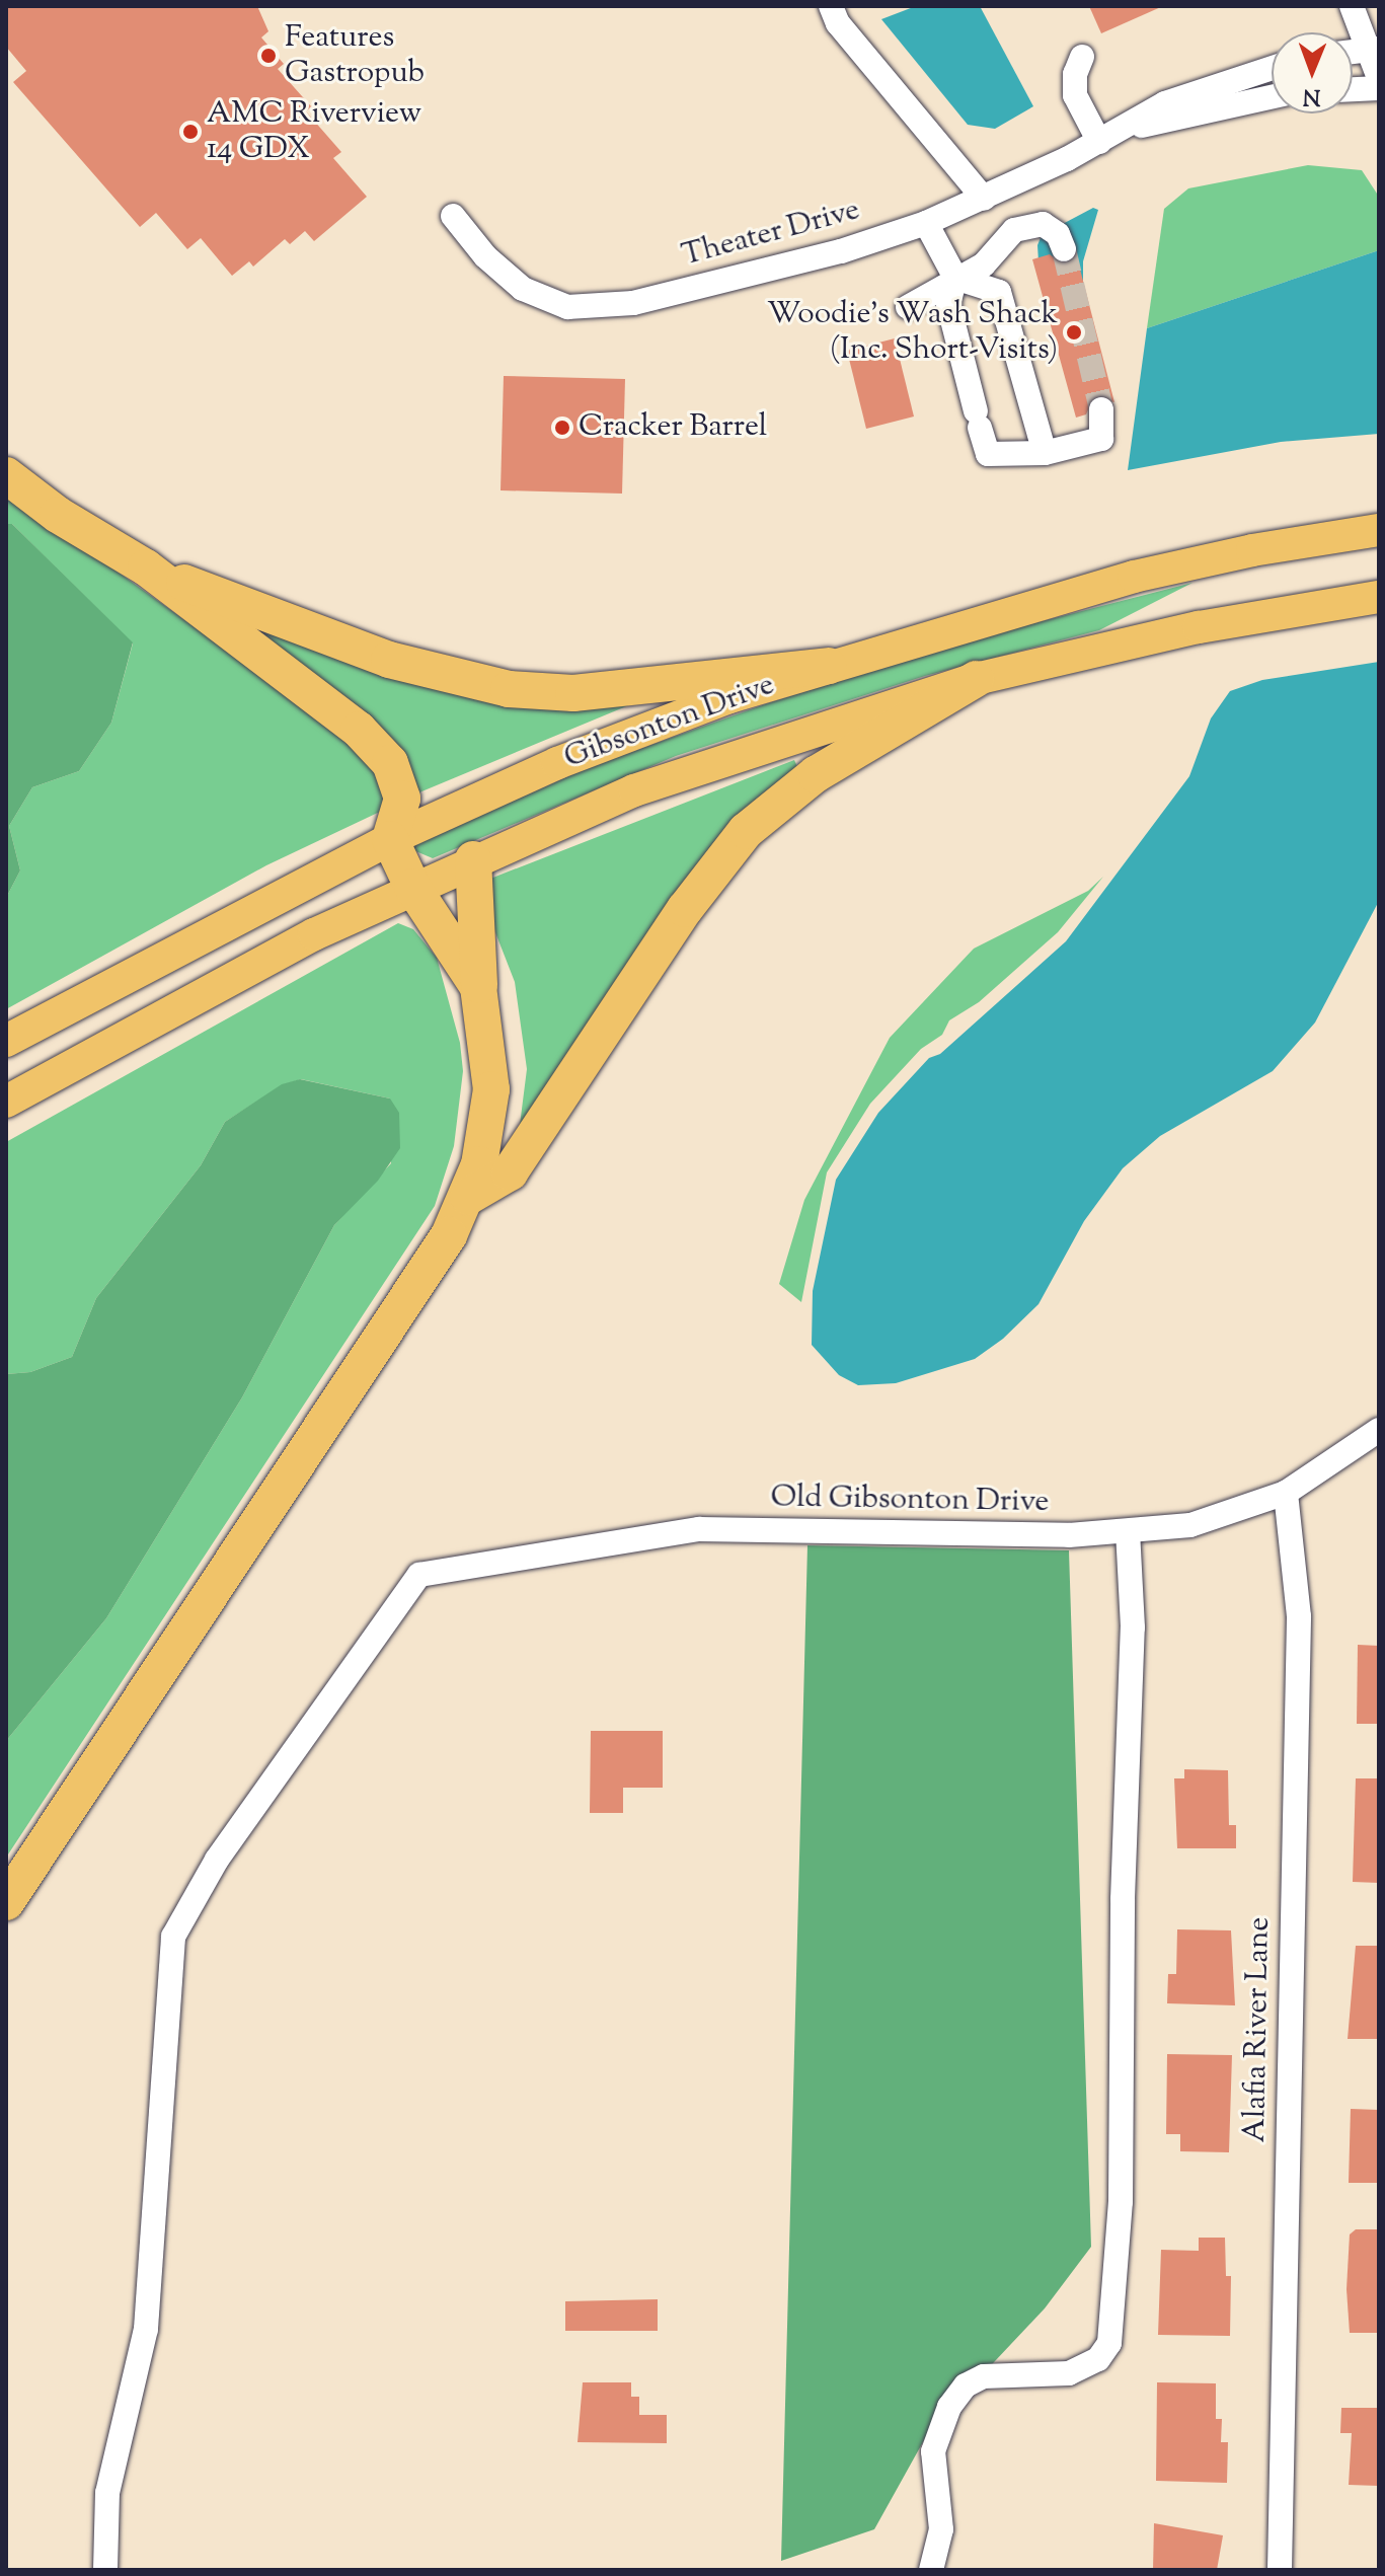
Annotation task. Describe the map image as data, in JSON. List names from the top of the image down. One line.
{"streets":{"main road":["Gibsonton Drive"],"street":["Theater Drive","Old Gibsonton Drive","Alafia River Lane"]},"crossings":[["Old Gibsonton Drive","Alafia River Lane"]],"places":["Features Gastropub","AMC Riverview 14 GDX","Woodie's Wash Shack (Inc. Short-Visits)","Cracker Barrel"],"north":"bottom"}
